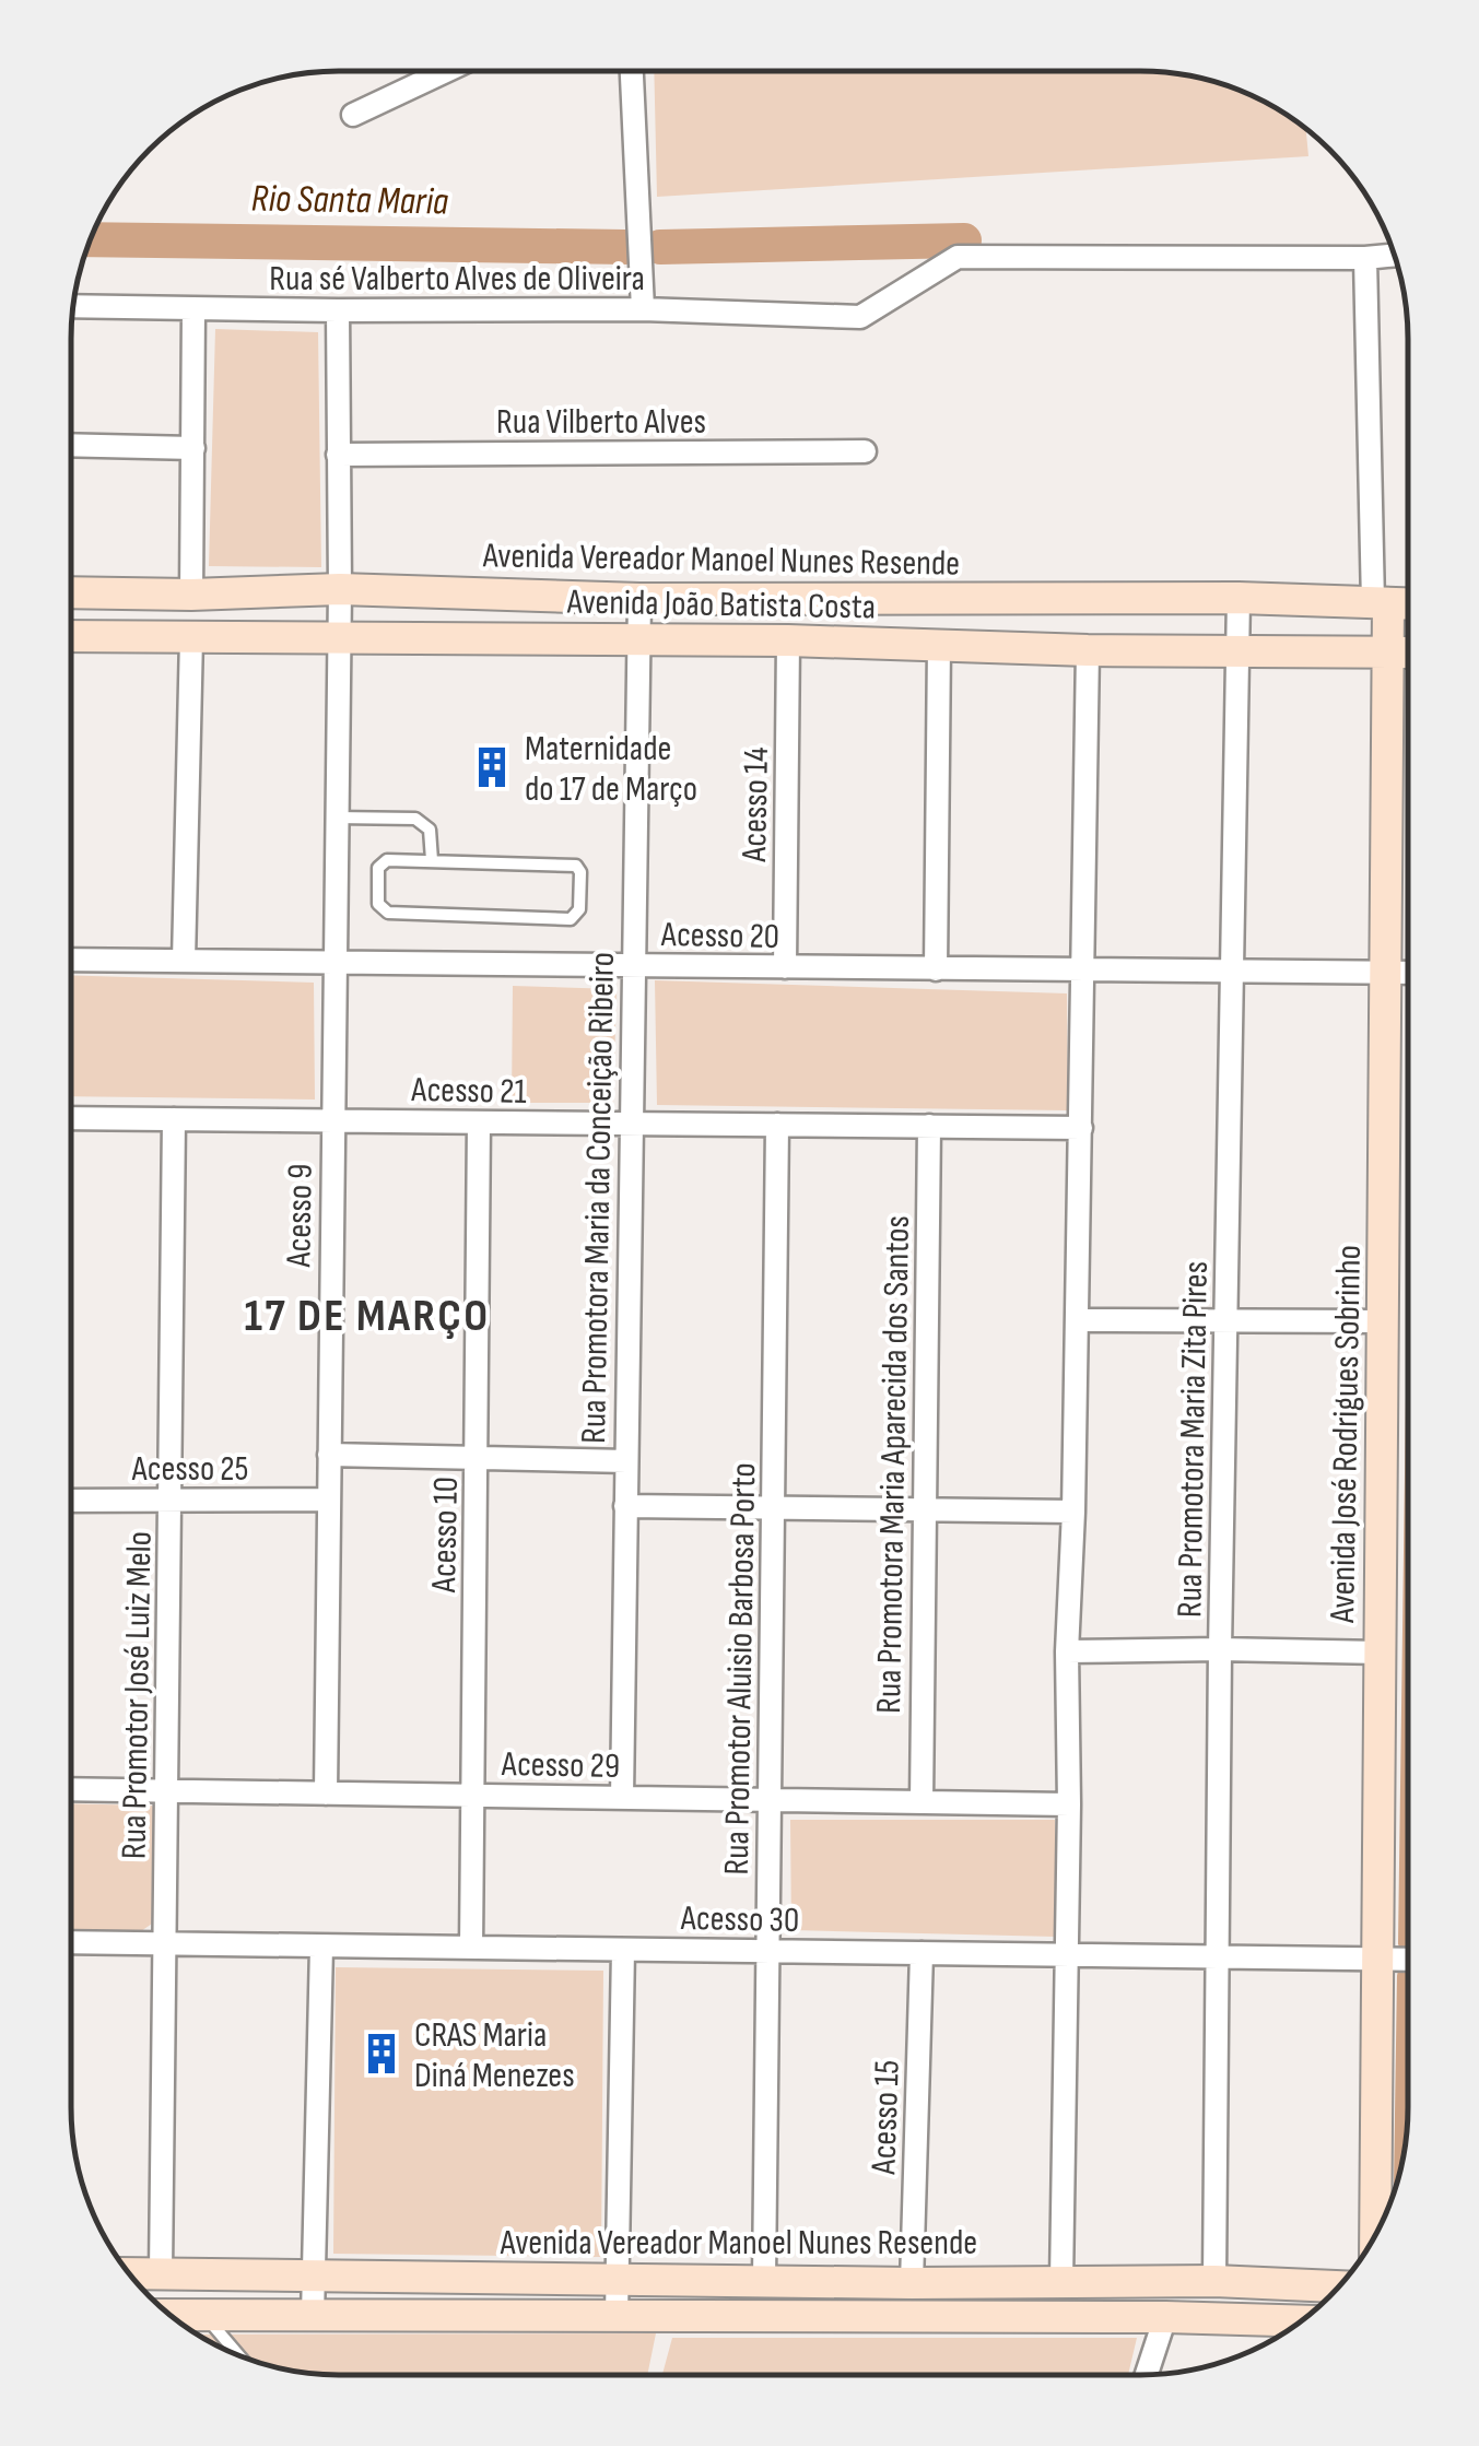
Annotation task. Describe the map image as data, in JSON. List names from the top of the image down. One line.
{"streets":{"street":["Rua sé Valberto Alves de Oliveira","Rua Vilberto Alves","Avenida Vereador Manoel Nunes Resende","Avenida João Batista Costa","Acesso 14","Acesso 20","Acesso 21","Rua Promotora Maria da Conceição Ribeiro","Acesso 9","Avenida José Rodrigues Sobrinho","Rua Promotora Maria Zita Pires","Rua Promotora Maria Aparecida dos Santos","Acesso 25","Acesso 10","Rua Promotor Aluisio Barbosa Porto","Rua Promotor José Luiz Melo","Acesso 29","Acesso 30","Acesso 15"]},"crossings":[["Rua sé Valberto Alves de Oliveira","Acesso 9"],["Rua Vilberto Alves","Acesso 9"],["Avenida Vereador Manoel Nunes Resende","Rua Promotora Maria da Conceição Ribeiro"],["Avenida Vereador Manoel Nunes Resende","Acesso 9"],["Avenida Vereador Manoel Nunes Resende","Avenida José Rodrigues Sobrinho"],["Avenida Vereador Manoel Nunes Resende","Rua Promotora Maria Zita Pires"],["Avenida Vereador Manoel Nunes Resende","Rua Promotor Aluisio Barbosa Porto"],["Avenida Vereador Manoel Nunes Resende","Rua Promotor José Luiz Melo"],["Avenida Vereador Manoel Nunes Resende","Acesso 15"],["Avenida João Batista Costa","Acesso 14"],["Avenida João Batista Costa","Rua Promotora Maria da Conceição Ribeiro"],["Avenida João Batista Costa","Acesso 9"],["Avenida João Batista Costa","Avenida José Rodrigues Sobrinho"],["Avenida João Batista Costa","Rua Promotora Maria Zita Pires"],["Acesso 14","Acesso 20"],["Acesso 20","Rua Promotora Maria da Conceição Ribeiro"],["Acesso 20","Acesso 9"],["Acesso 20","Avenida José Rodrigues Sobrinho"],["Acesso 20","Rua Promotora Maria Zita Pires"],["Acesso 21","Rua Promotora Maria da Conceição Ribeiro"],["Acesso 21","Acesso 9"],["Acesso 21","Rua Promotora Maria Aparecida dos Santos"],["Acesso 21","Acesso 10"],["Acesso 21","Rua Promotor Aluisio Barbosa Porto"],["Acesso 21","Rua Promotor José Luiz Melo"],["Rua Promotora Maria da Conceição Ribeiro","Acesso 29"],["Acesso 9","Acesso 25"],["Acesso 9","Acesso 29"],["Avenida José Rodrigues Sobrinho","Acesso 30"],["Rua Promotora Maria Zita Pires","Acesso 30"],["Rua Promotora Maria Aparecida dos Santos","Acesso 29"],["Acesso 25","Rua Promotor José Luiz Melo"],["Acesso 10","Acesso 29"],["Acesso 10","Acesso 30"],["Rua Promotor Aluisio Barbosa Porto","Acesso 29"],["Rua Promotor Aluisio Barbosa Porto","Acesso 30"],["Rua Promotor José Luiz Melo","Acesso 29"],["Rua Promotor José Luiz Melo","Acesso 30"],["Acesso 30","Acesso 15"]],"districts":["17 DE MARÇO"],"water":["Rio Santa Maria"],"places":{"building":["Maternidade do 17 de Março","CRAS Maria Diná Menezes"]}}
